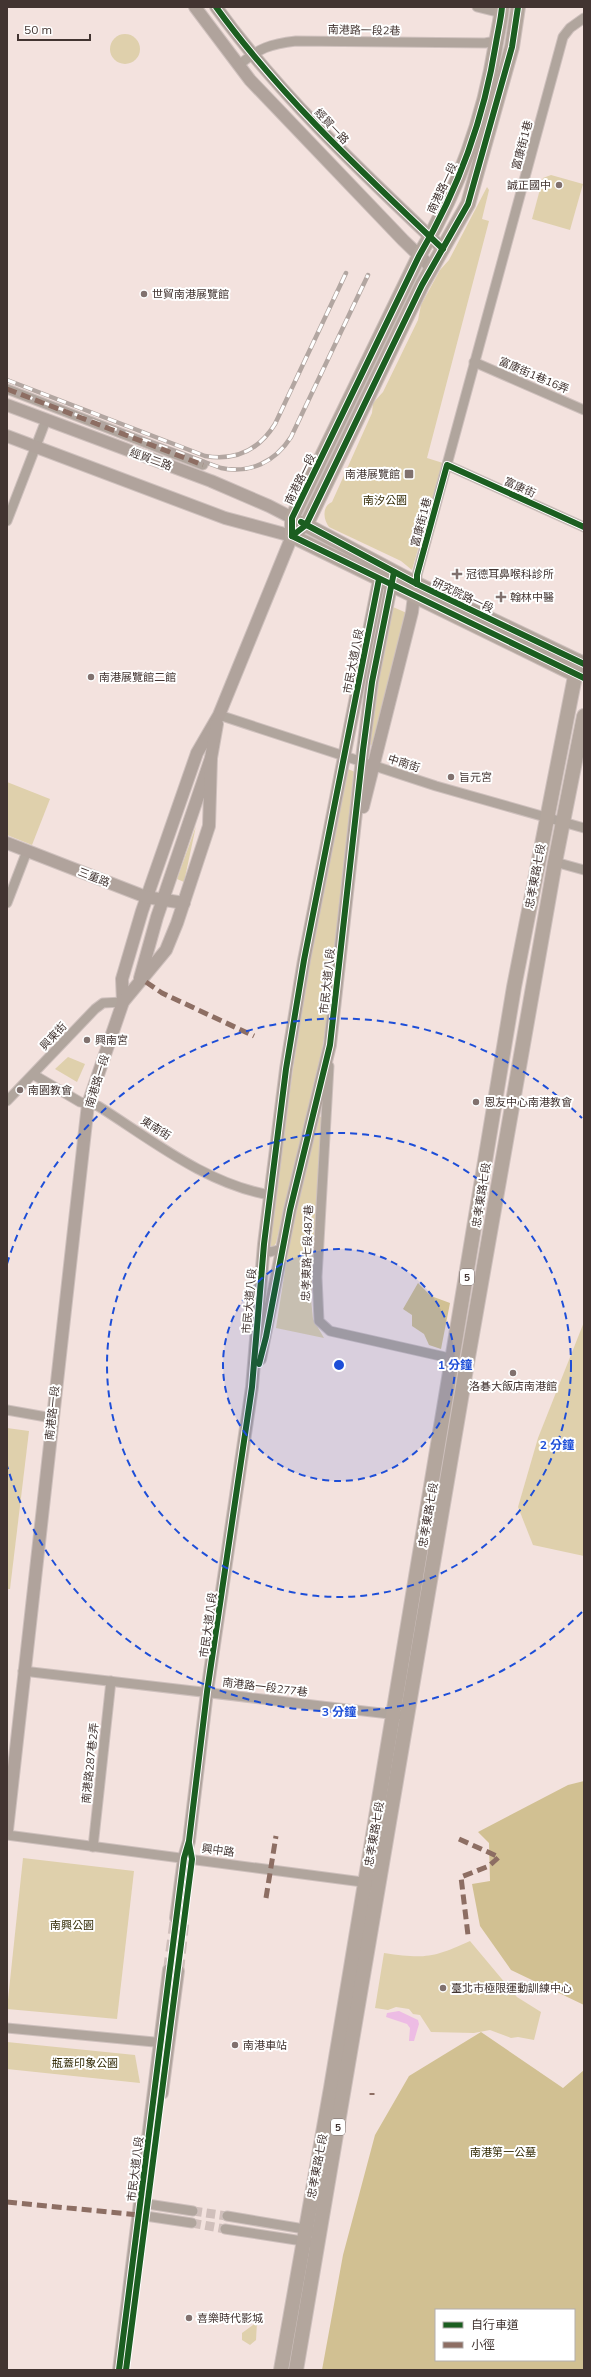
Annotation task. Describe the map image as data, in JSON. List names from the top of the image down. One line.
{"streets":{"main road":["南港路一段","研究院路一段","忠孝東路七段","5"],"street":["南港路一段2巷","經貿一路","富康街1巷","富康街1巷16弄","經貿二路","富康街","市民大道八段","中南街","三重路","興東街","東南街","忠孝東路七段487巷","南港路一段277巷","南港路287巷2弄","興中路"]},"crossings":[["南港路一段2巷","經貿一路"],["南港路一段2巷","南港路一段"],["經貿一路","南港路一段"],["富康街1巷","富康街1巷16弄"],["富康街1巷","富康街"],["富康街1巷","研究院路一段"],["南港路一段","經貿二路"],["南港路一段","研究院路一段"],["南港路一段","中南街"],["南港路一段","三重路"],["南港路一段","興東街"],["南港路一段","東南街"],["南港路一段","南港路一段277巷"],["經貿二路","研究院路一段"],["研究院路一段","市民大道八段"],["研究院路一段","忠孝東路七段"],["市民大道八段","中南街"],["市民大道八段","東南街"],["市民大道八段","忠孝東路七段487巷"],["市民大道八段","南港路一段277巷"],["市民大道八段","興中路"],["中南街","忠孝東路七段"],["忠孝東路七段","忠孝東路七段487巷"],["忠孝東路七段","南港路一段277巷"],["忠孝東路七段","興中路"],["興東街","東南街"],["南港路一段277巷","南港路287巷2弄"],["南港路287巷2弄","興中路"]],"parks":["南汐公園","南興公園","瓶蓋印象公園","南港第一公墓"],"places":{"other":["誠正國中","世貿南港展覽館","南港展覽館二館","旨元宮","興南宮","南園教會","恩友中心南港教會","洛碁大飯店南港館","臺北市極限運動訓練中心","南港車站","喜樂時代影城"],"transit":["南港展覽館"],"health":["冠德耳鼻喉科診所","翰林中醫"]},"legend":["自行車道","小徑"],"scale_bar":"50 m","rings":["1 分鐘","2 分鐘","3 分鐘"]}
